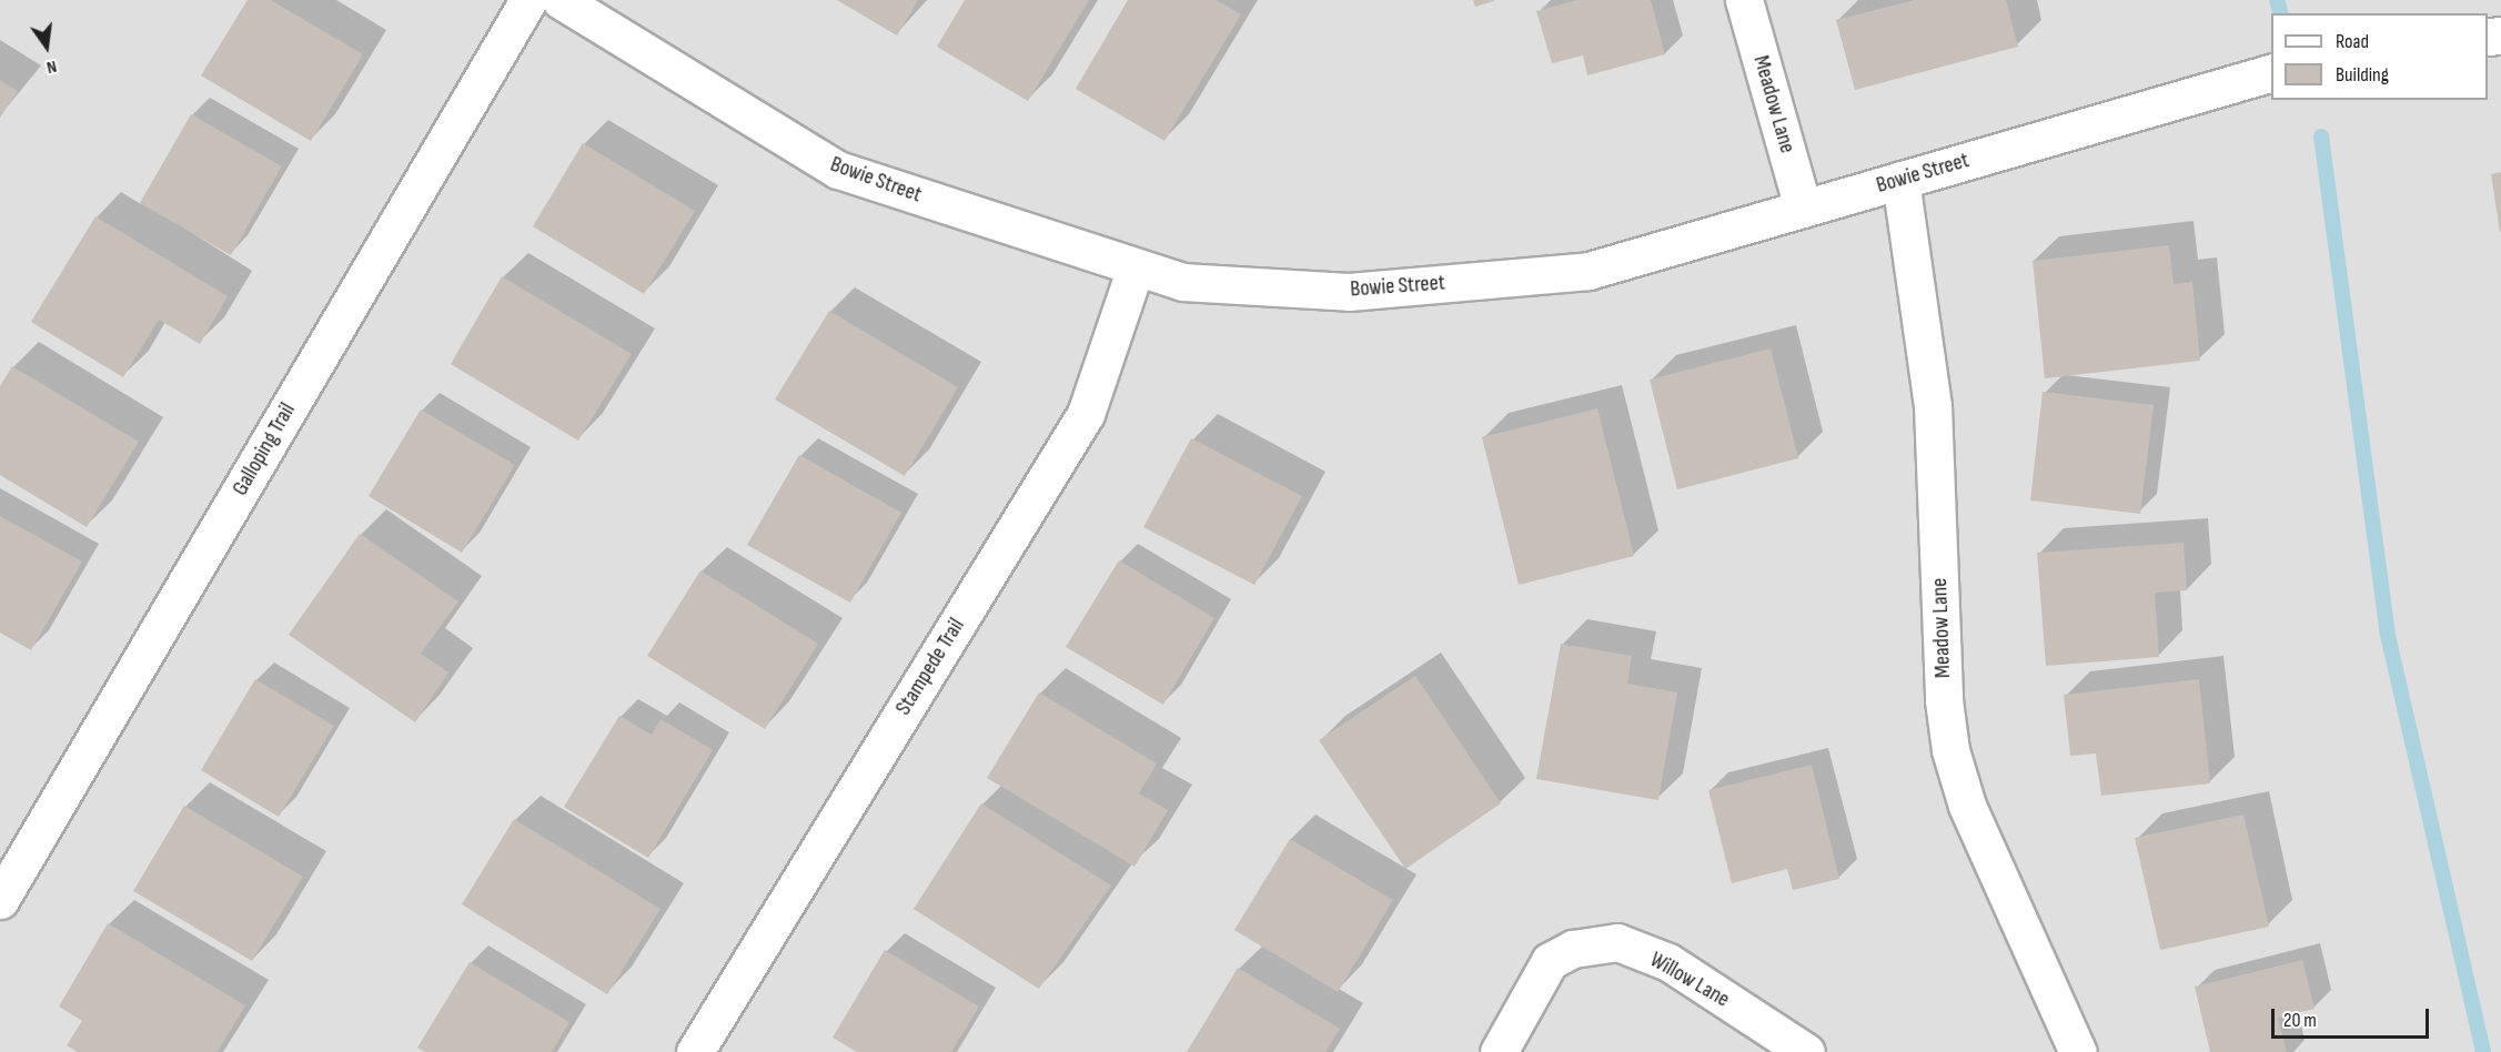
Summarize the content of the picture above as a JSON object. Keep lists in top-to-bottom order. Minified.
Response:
{"streets":{"street":["Meadow Lane","Bowie Street","Galloping Trail","Stampede Trail","Willow Lane"]},"crossings":[["Meadow Lane","Bowie Street"],["Bowie Street","Stampede Trail"]],"legend":["Road","Building"],"scale_bar":"20 m","north":"bottom"}
